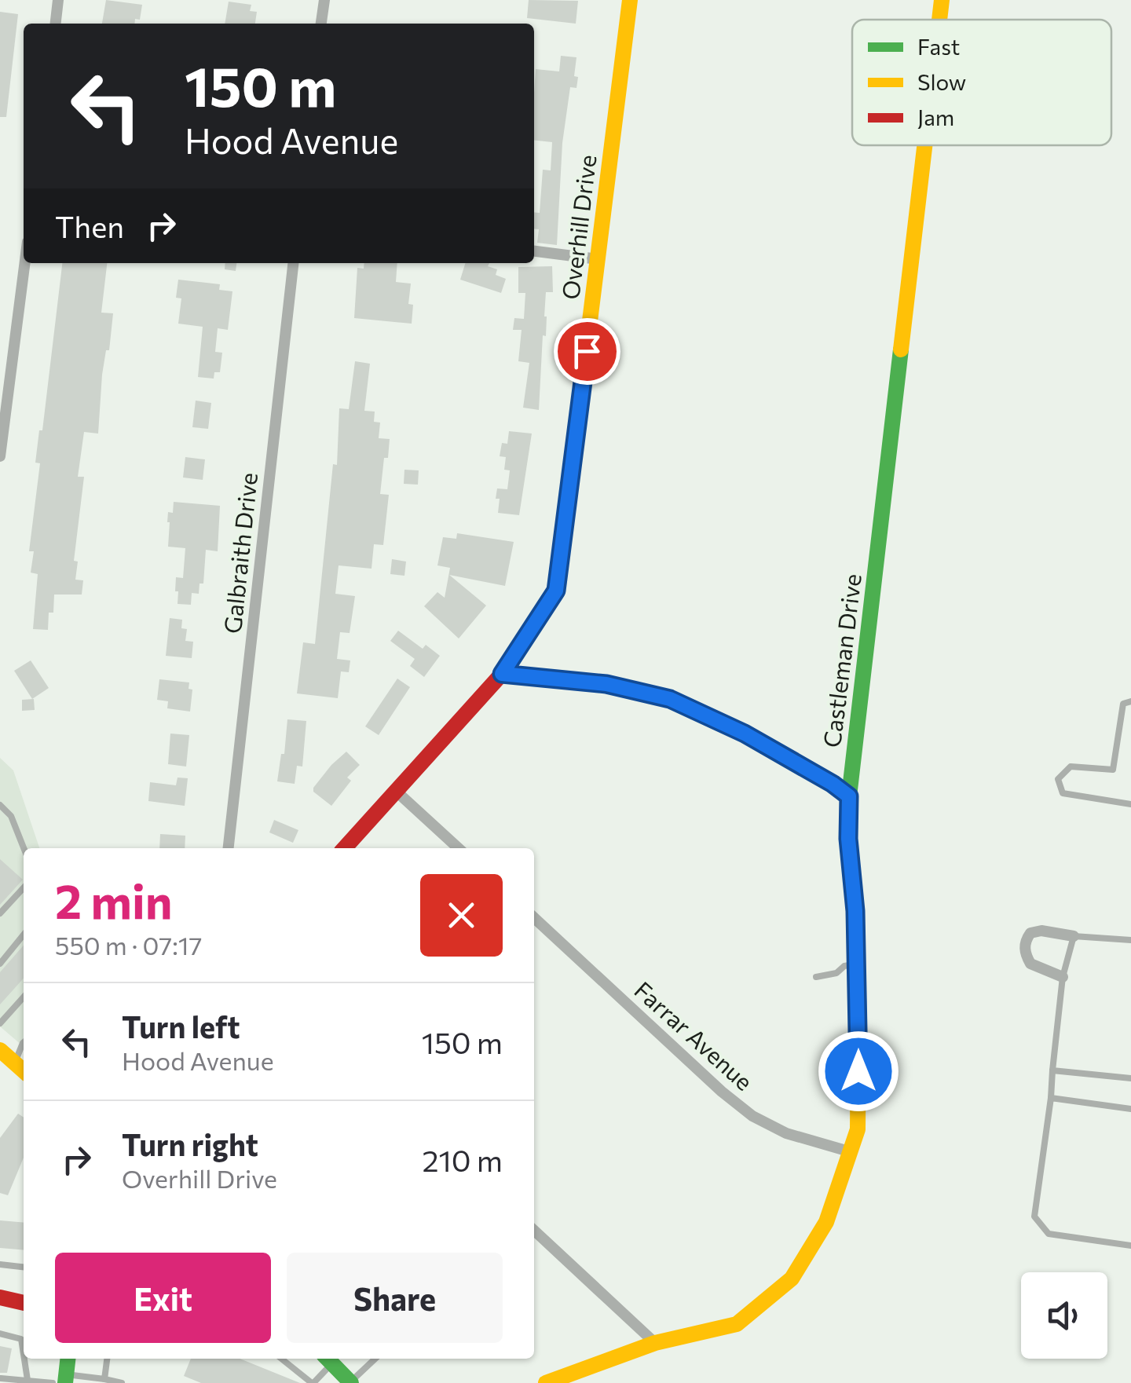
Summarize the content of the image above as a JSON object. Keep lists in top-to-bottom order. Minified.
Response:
{"streets":{"street":["Overhill Drive","Galbraith Drive","Castleman Drive","Farrar Avenue"]},"crossings":[["Castleman Drive","Farrar Avenue"]],"legend":["Fast","Slow","Jam"],"page":{"turn":["150 m","Hood Avenue"],"then":"Then","heading":["2 min","550 m · 07:17"],"list":[{"name":"Turn left","note":"Hood Avenue","value":"150 m"},{"name":"Turn right","note":"Overhill Drive","value":"210 m"}],"buttons":["Exit","Share"]}}
